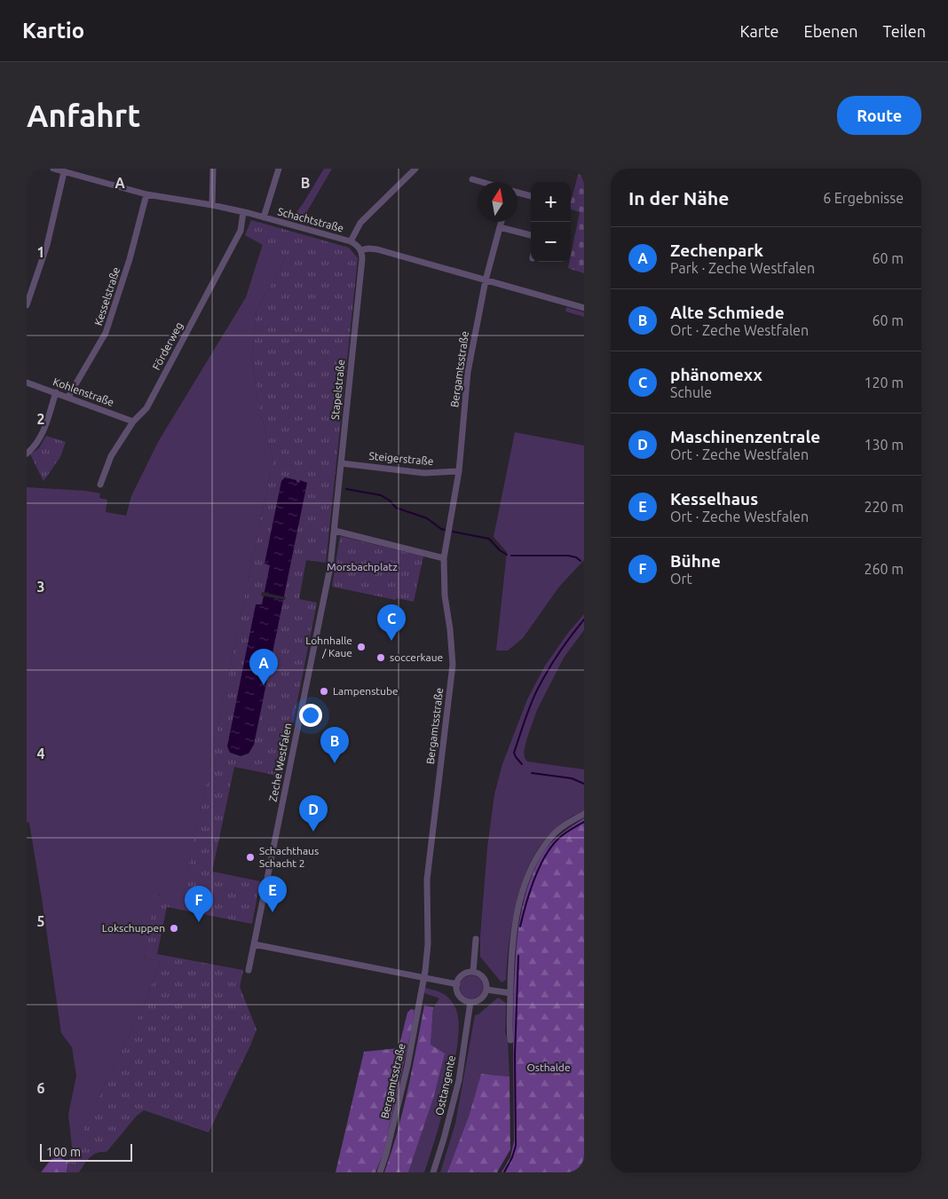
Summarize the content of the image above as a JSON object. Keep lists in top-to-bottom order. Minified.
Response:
{"streets":{"street":["Schachtstraße","Kesselstraße","Förderweg","Bergamtsstraße","Stapelstraße","Kohlenstraße","Steigerstraße","Zeche Westfalen","Osttangente"]},"crossings":[["Schachtstraße","Kesselstraße"],["Schachtstraße","Förderweg"],["Schachtstraße","Stapelstraße"],["Kesselstraße","Kohlenstraße"],["Förderweg","Kohlenstraße"],["Bergamtsstraße","Steigerstraße"],["Stapelstraße","Steigerstraße"],["Stapelstraße","Zeche Westfalen"]],"parks":["Morsbachplatz","Osthalde"],"places":["Lohnhalle / Kaue","soccerkaue","Lampenstube","Schachthaus Schacht 2","Lokschuppen"],"scale_bar":"100 m","north":"top","page":{"header":"Kartio","nav":["Karte","Ebenen","Teilen"],"buttons":"Route","title":"Anfahrt","heading":["In der Nähe","6 Ergebnisse"],"map_buttons":["+","−"],"list":[{"mark":"A","name":"Zechenpark","note":"Park · Zeche Westfalen","value":"60 m"},{"mark":"B","name":"Alte Schmiede","note":"Ort · Zeche Westfalen","value":"60 m"},{"mark":"C","name":"phänomexx","note":"Schule","value":"120 m"},{"mark":"D","name":"Maschinenzentrale","note":"Ort · Zeche Westfalen","value":"130 m"},{"mark":"E","name":"Kesselhaus","note":"Ort · Zeche Westfalen","value":"220 m"},{"mark":"F","name":"Bühne","note":"Ort","value":"260 m"}],"pins":["C","A","B","D","E","F"],"scale":"100 m"},"grid":{"columns":["A","B"],"rows":["1","2","3","4","5","6"]}}
